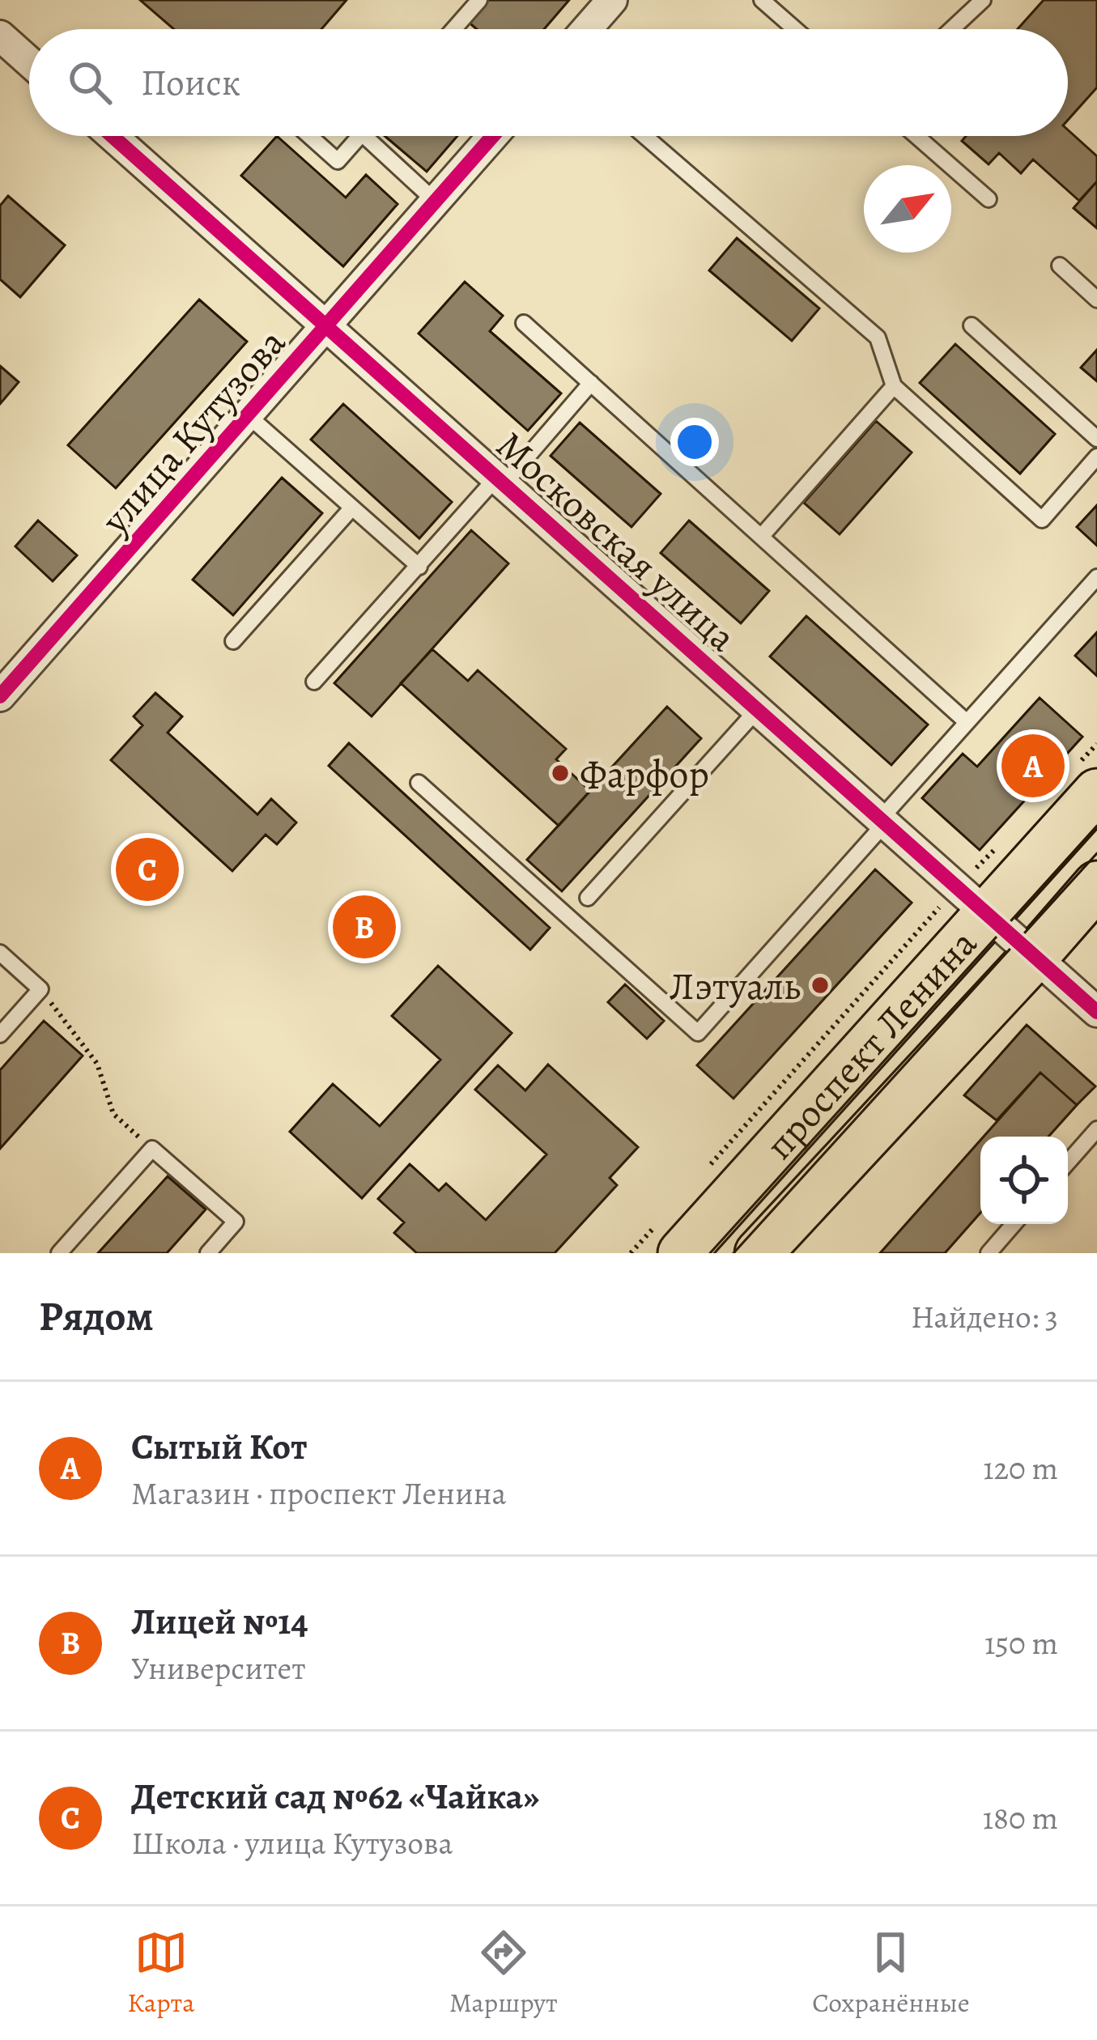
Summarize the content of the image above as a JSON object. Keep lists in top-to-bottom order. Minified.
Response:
{"streets":{"main road":["проспект Ленина"],"street":["улица Кутузова","Московская улица"]},"crossings":[["улица Кутузова","Московская улица"],["Московская улица","проспект Ленина"]],"places":["Фарфор","Лэтуаль"],"north":"top right","page":{"search":"Поиск","pins":["A","C","B"],"heading":["Рядом","Найдено: 3"],"list":[{"mark":"A","name":"Сытый Кот","note":"Магазин · проспект Ленина","value":"120 m"},{"mark":"B","name":"Лицей №14","note":"Университет","value":"150 m"},{"mark":"C","name":"Детский сад №62 «Чайка»","note":"Школа · улица Кутузова","value":"180 m"}],"nav":["Карта","Маршрут","Сохранённые"]}}
